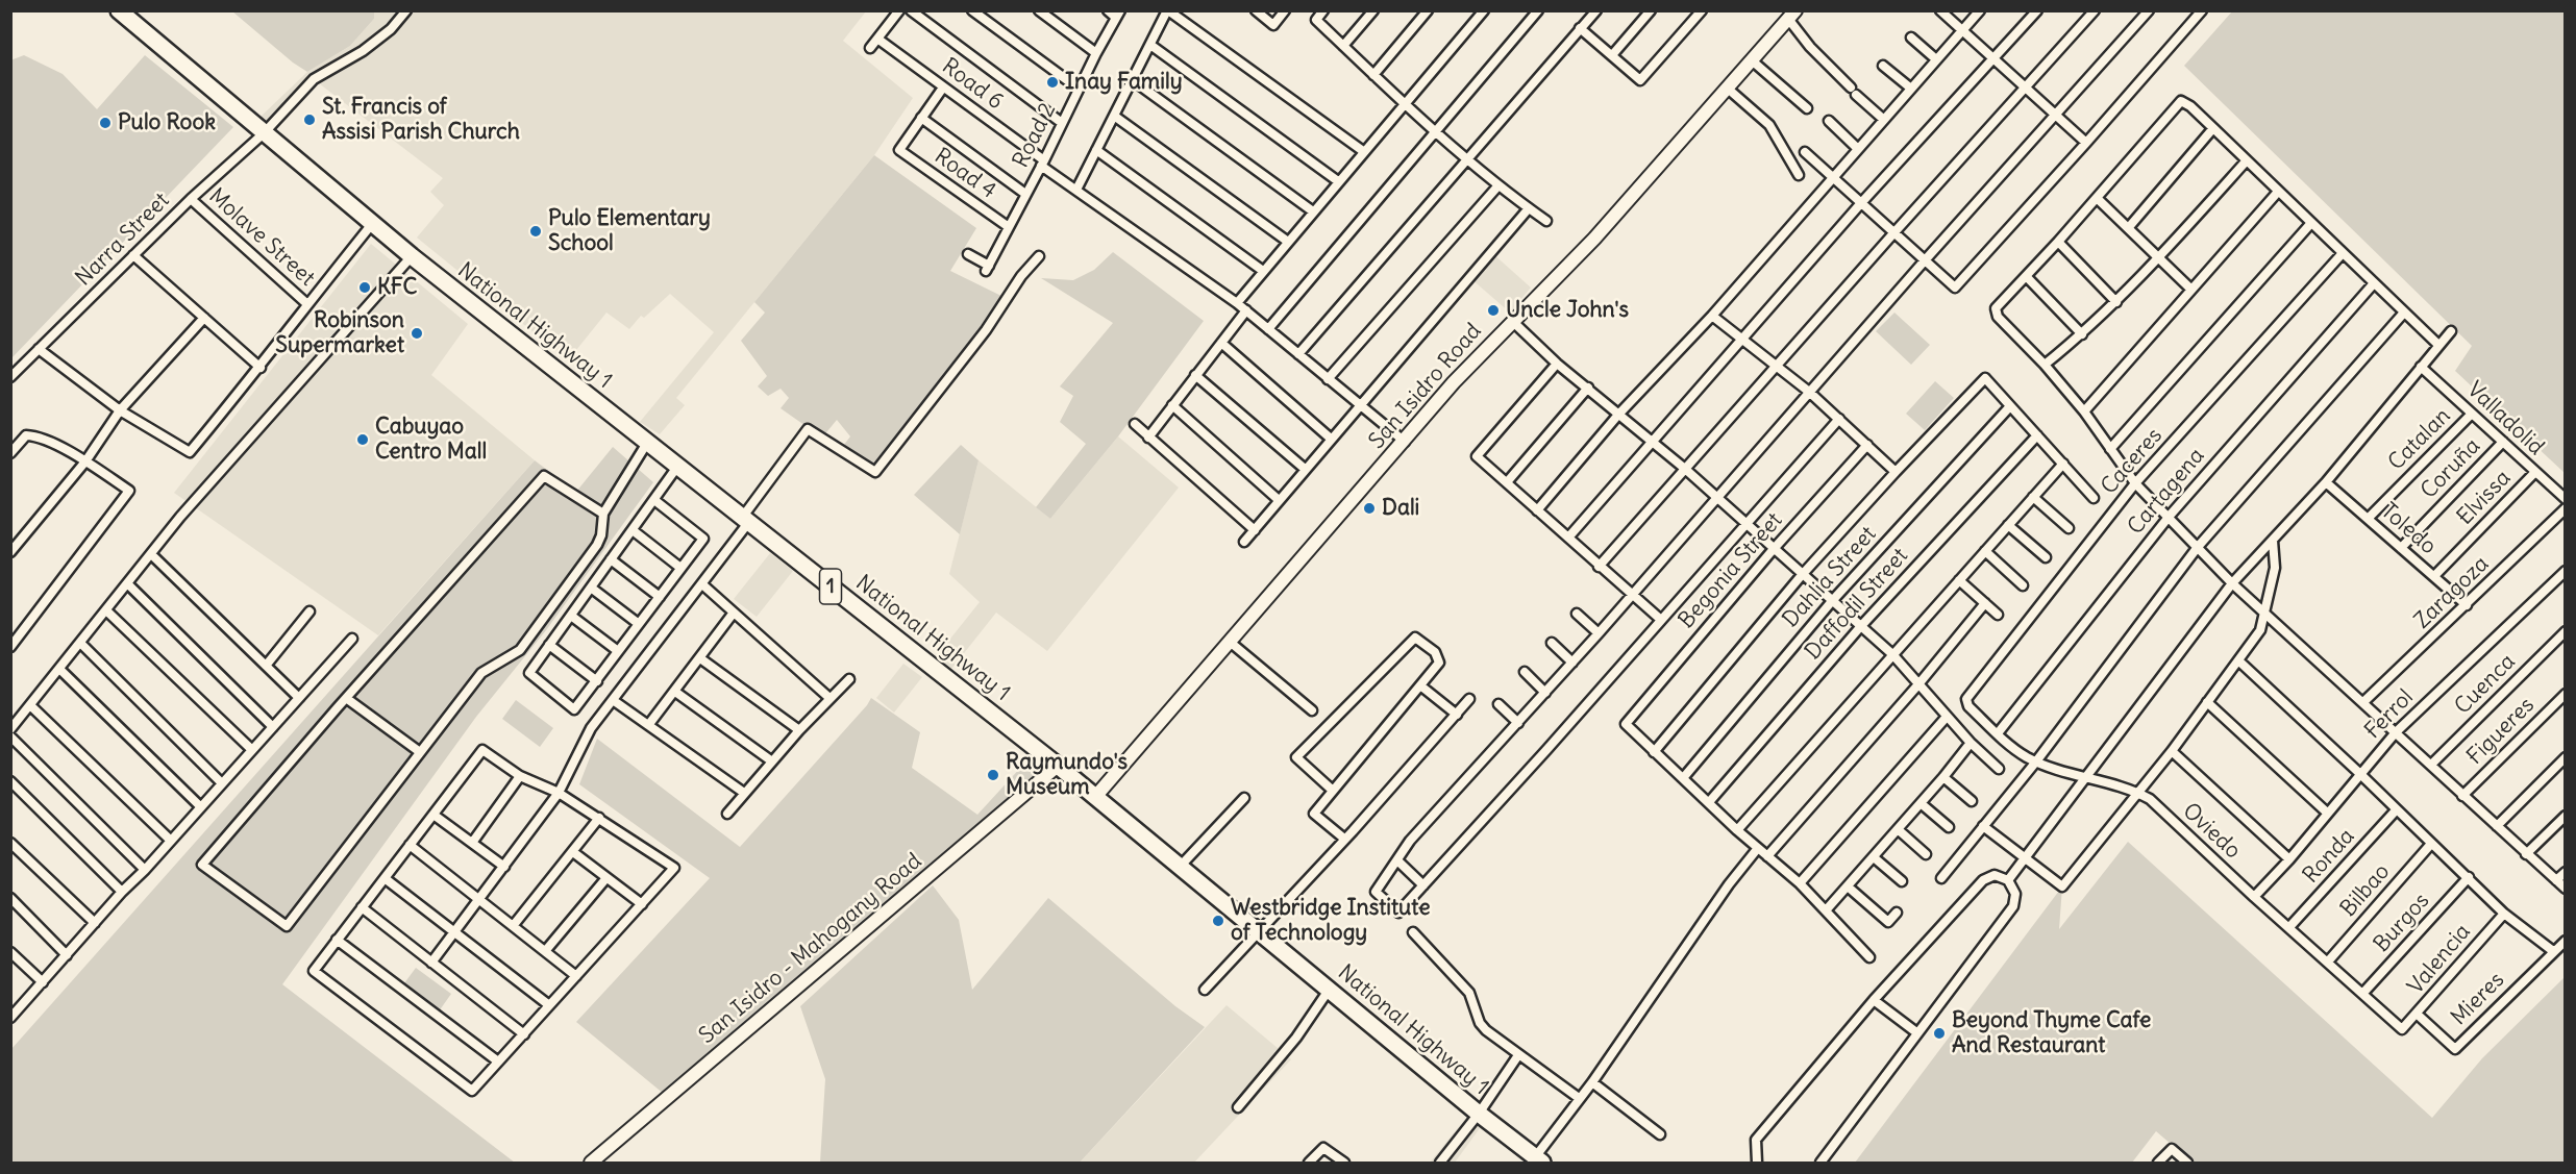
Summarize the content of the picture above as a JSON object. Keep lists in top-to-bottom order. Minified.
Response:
{"streets":{"highway":["National Highway 1","1"],"street":["Road 6","Road 2","Road 4","Molave Street","Narra Street","San Isidro Road","Valladolid","Catalan","Caceres","Coruña","Cartagena","Elvissa","Toledo","Begonia Street","Dahlia Street","Zaragoza","Daffodil Street","Cuenca","Ferrol","Figueres","Oviedo","Ronda","Bilbao","Burgos","San Isidro - Mahogany Road","Valencia","Mieres"]},"crossings":[["Road 6","Road 2"],["Road 6","San Isidro Road"],["Road 2","Road 4"],["Molave Street","Narra Street"],["Narra Street","National Highway 1"],["National Highway 1","San Isidro Road"],["National Highway 1","San Isidro - Mahogany Road"],["Valladolid","Catalan"],["Valladolid","Coruña"],["Valladolid","Elvissa"],["Catalan","Toledo"],["Caceres","Oviedo"],["Coruña","Toledo"],["Cartagena","Oviedo"],["Elvissa","Toledo"],["Toledo","Zaragoza"],["Ferrol","Oviedo"],["Oviedo","Ronda"],["Oviedo","Bilbao"],["Oviedo","Burgos"],["Oviedo","Valencia"],["Valencia","Mieres"]],"places":["Inay Family","St. Francis of Assisi Parish Church","Pulo Rook","Pulo Elementary School","KFC","Uncle John's","Robinson Supermarket","Cabuyao Centro Mall","Dali","Raymundo's Museum","Westbridge Institute of Technology","Beyond Thyme Cafe And Restaurant"]}
